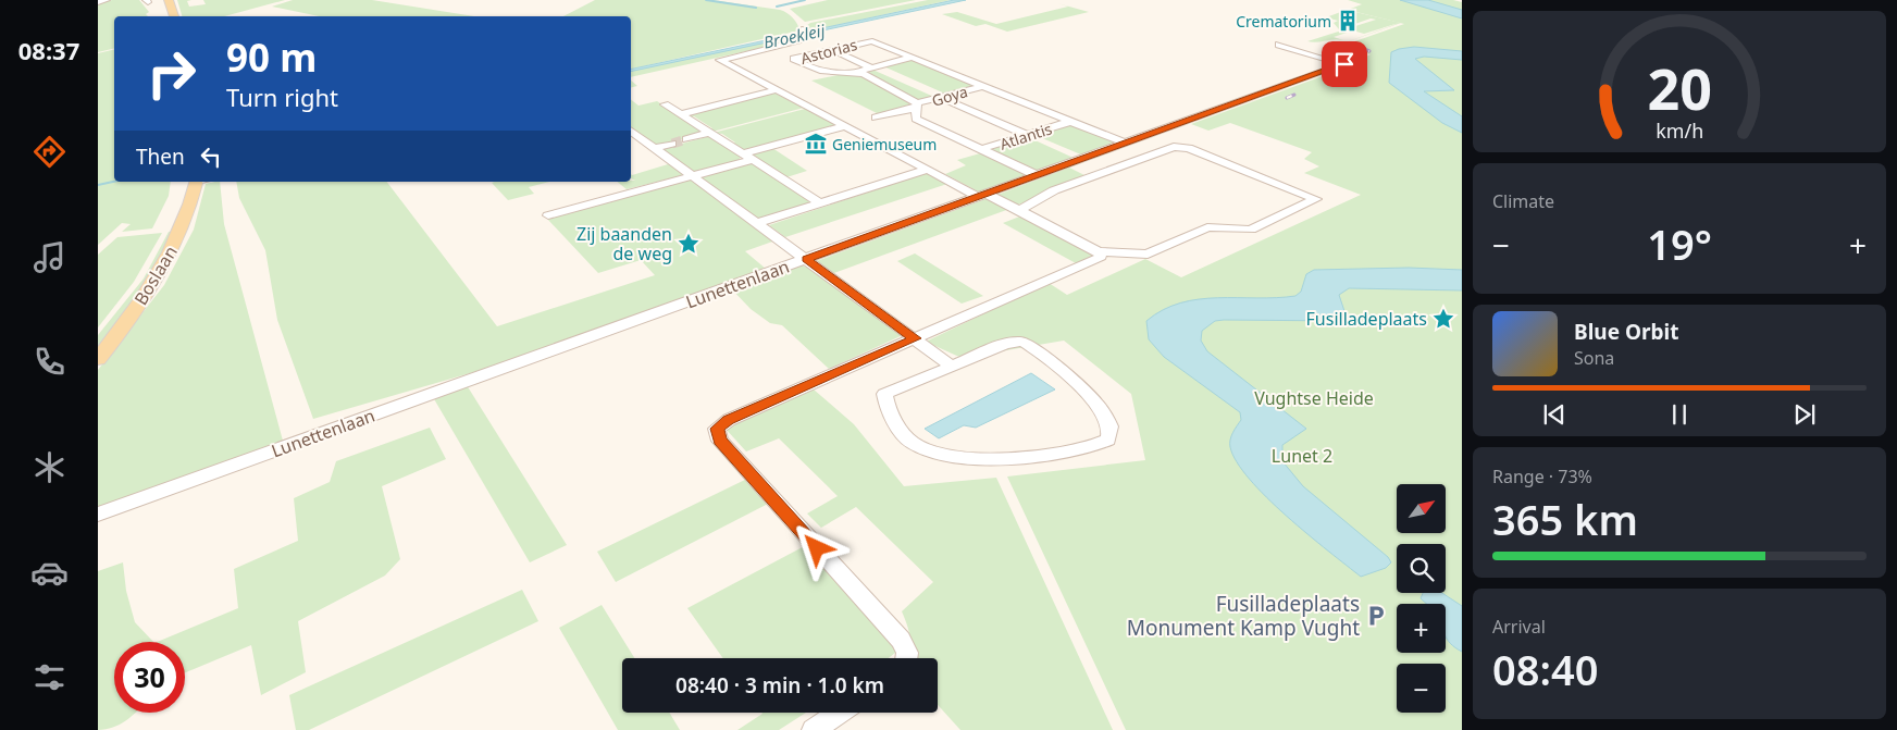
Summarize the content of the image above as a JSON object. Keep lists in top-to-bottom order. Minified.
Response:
{"streets":{"main road":["Boslaan"],"street":["Astorias","Goya","Atlantis","Lunettenlaan"]},"crossings":[["Astorias","Goya"],["Astorias","Atlantis"],["Astorias","Lunettenlaan"]],"water":["Broekleij"],"parks":["Vughtse Heide","Lunet 2"],"places":{"building":["Crematorium"],"museum":["Geniemuseum"],"place":["Zij baanden de weg","Fusilladeplaats"],"parking":["Fusilladeplaats Monument Kamp Vught"]},"north":"top right","page":{"tabs":"08:37","turn":["90 m","Turn right"],"then":"Then","tile":["Climate",["Range · 73%","365 km"],["Arrival","08:40"]],"heat":["−","19°","+"],"song":["Blue Orbit","Sona"],"map_buttons":["+","−"],"limit":"30","trip":"08:40 · 3 min · 1.0 km","gauge":["20","km/h"]}}
